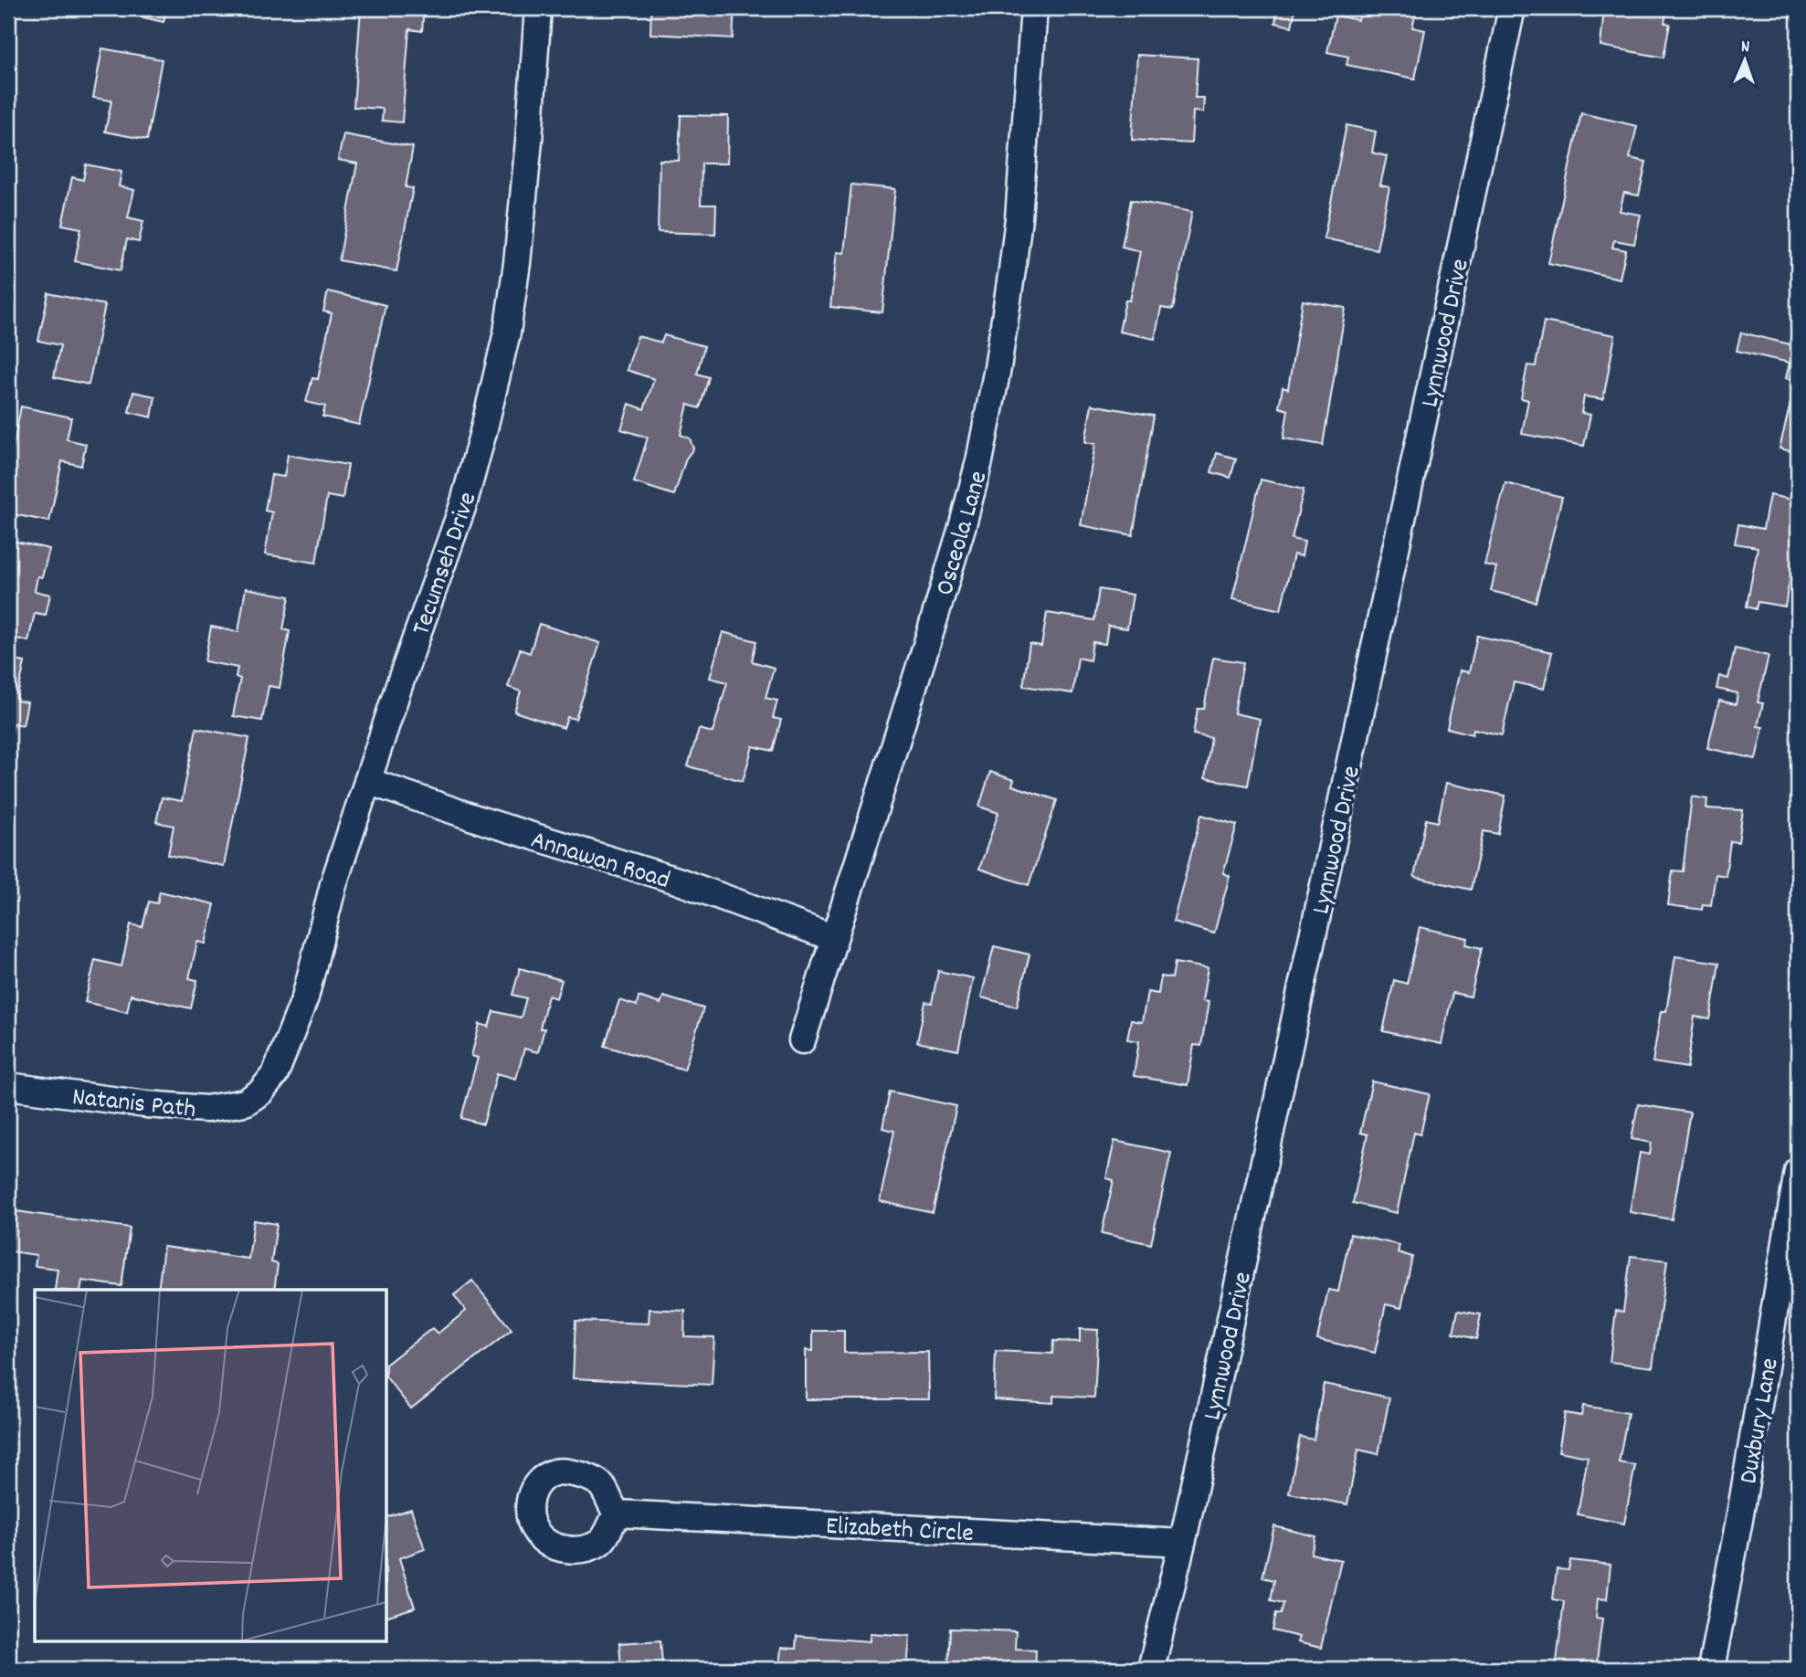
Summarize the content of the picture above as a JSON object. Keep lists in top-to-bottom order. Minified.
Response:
{"streets":{"street":["Lynnwood Drive","Osceola Lane","Tecumseh Drive","Annawan Road","Natanis Path","Duxbury Lane","Elizabeth Circle"]},"crossings":[["Lynnwood Drive","Elizabeth Circle"],["Osceola Lane","Annawan Road"],["Tecumseh Drive","Annawan Road"],["Tecumseh Drive","Natanis Path"]],"north":"top"}
